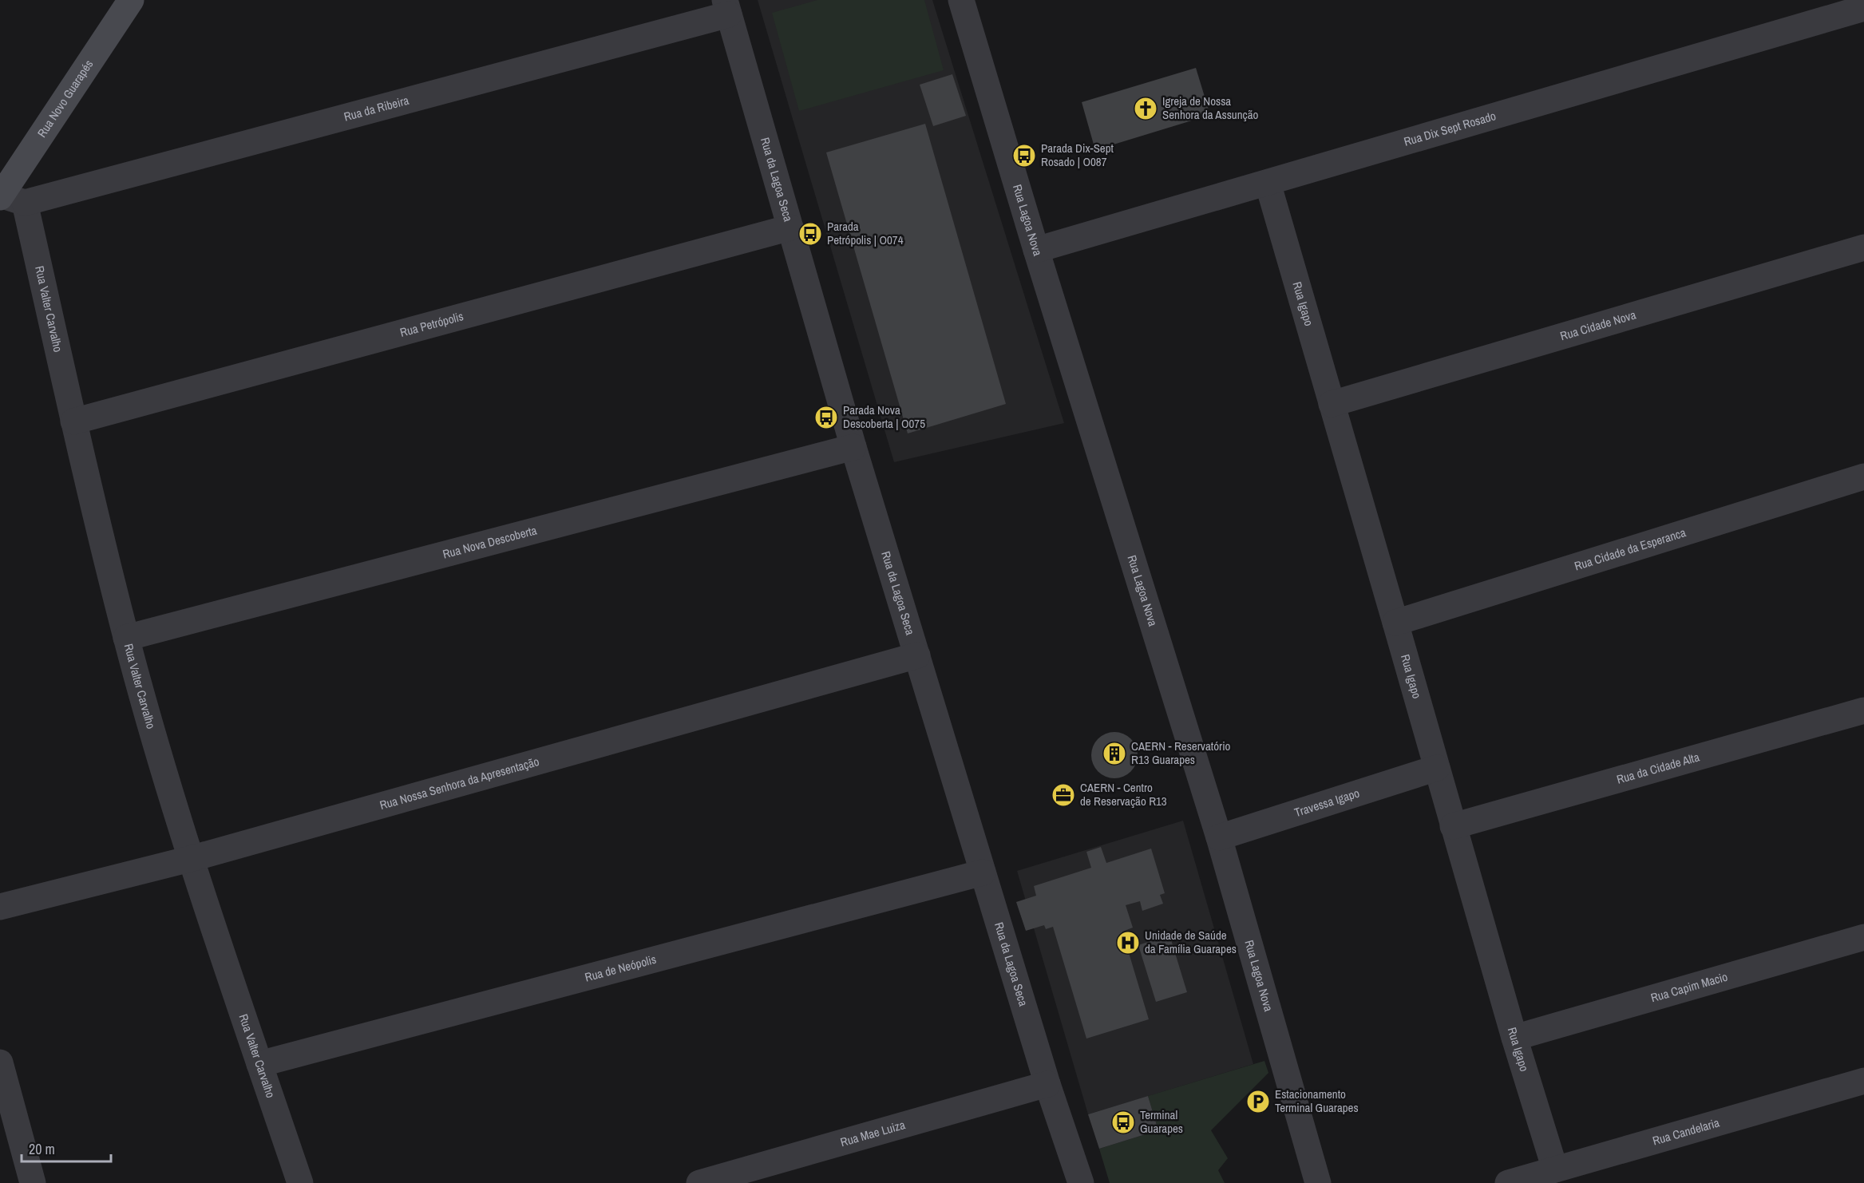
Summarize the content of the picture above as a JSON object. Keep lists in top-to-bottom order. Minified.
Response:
{"streets":{"main road":["Rua Novo Guarapés"],"street":["Rua da Ribeira","Rua Dix Sept Rosado","Rua da Lagoa Seca","Rua Lagoa Nova","Rua Igapo","Rua Valter Carvalho","Rua Petrópolis","Rua Cidade Nova","Rua Nova Descoberta","Rua Cidade da Esperanca","Rua da Cidade Alta","Rua Nossa Senhora da Apresentação","Travessa Igapo","Rua de Neópolis","Rua Capim Macio","Rua Candelaria","Rua Mae Luiza"]},"crossings":[["Rua Novo Guarapés","Rua da Ribeira"],["Rua Novo Guarapés","Rua Valter Carvalho"],["Rua da Ribeira","Rua da Lagoa Seca"],["Rua da Ribeira","Rua Valter Carvalho"],["Rua Dix Sept Rosado","Rua Lagoa Nova"],["Rua Dix Sept Rosado","Rua Igapo"],["Rua da Lagoa Seca","Rua Petrópolis"],["Rua da Lagoa Seca","Rua Nova Descoberta"],["Rua da Lagoa Seca","Rua Nossa Senhora da Apresentação"],["Rua da Lagoa Seca","Rua de Neópolis"],["Rua da Lagoa Seca","Rua Mae Luiza"],["Rua Lagoa Nova","Travessa Igapo"],["Rua Igapo","Rua Cidade Nova"],["Rua Igapo","Rua Cidade da Esperanca"],["Rua Igapo","Rua da Cidade Alta"],["Rua Igapo","Travessa Igapo"],["Rua Igapo","Rua Capim Macio"],["Rua Igapo","Rua Candelaria"],["Rua Valter Carvalho","Rua Petrópolis"],["Rua Valter Carvalho","Rua Nova Descoberta"],["Rua Valter Carvalho","Rua Nossa Senhora da Apresentação"],["Rua Valter Carvalho","Rua de Neópolis"]],"places":{"church":["Igreja de Nossa Senhora da Assunção"],"bus stop":["Parada Dix-Sept Rosado | O087","Parada Petrópolis | O074","Parada Nova Descoberta | O075","Terminal Guarapes"],"building":["CAERN - Reservatório R13 Guarapes"],"office":["CAERN - Centro de Reservação R13"],"hospital":["Unidade de Saúde da Família Guarapes"],"parking":["Estacionamento Terminal Guarapes"]},"scale_bar":"20 m"}
